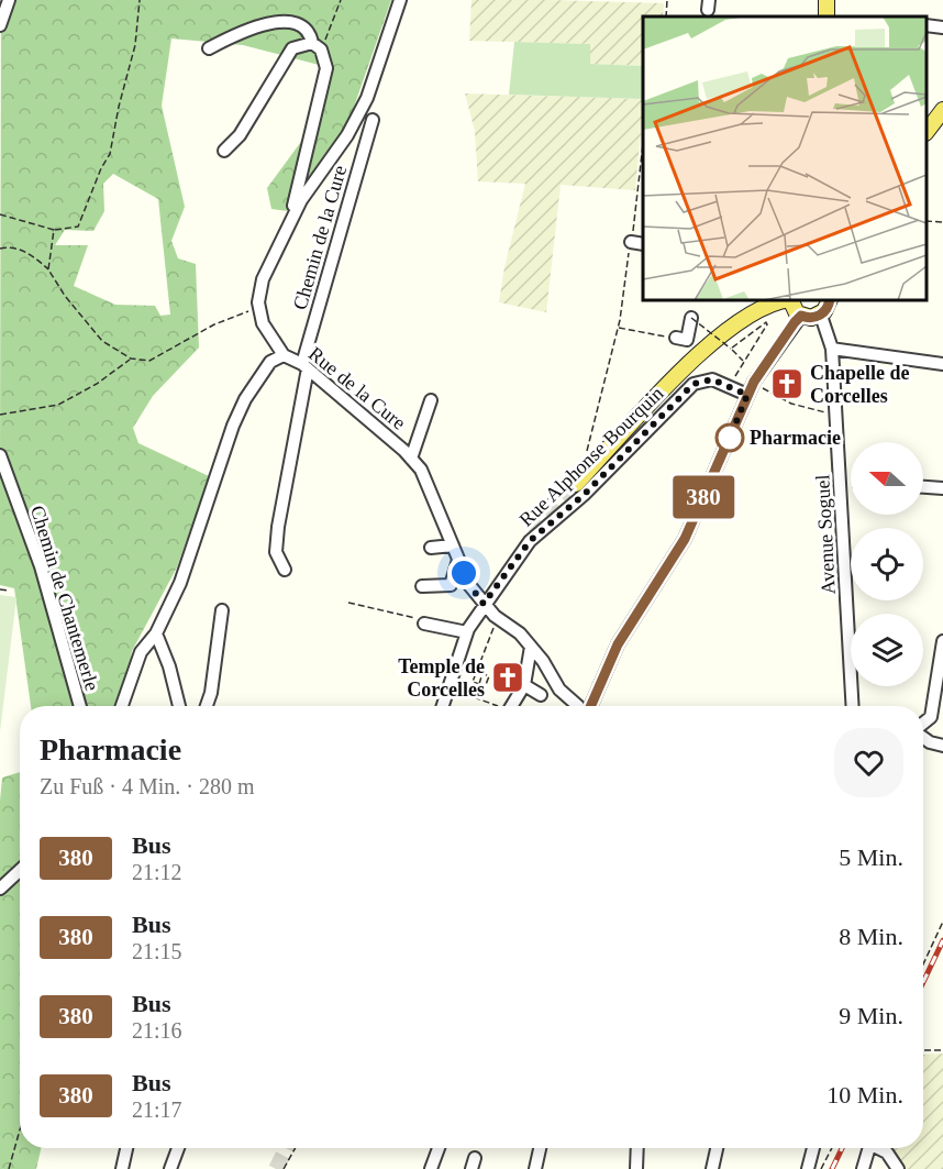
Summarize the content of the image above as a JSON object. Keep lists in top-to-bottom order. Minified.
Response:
{"streets":{"street":["Chemin de la Cure","Rue de la Cure","Rue Alphonse Bourquin","Avenue Soguel","Chemin de Chantemerle"]},"crossings":[["Chemin de la Cure","Rue de la Cure"],["Rue de la Cure","Rue Alphonse Bourquin"]],"places":{"church":["Chapelle de Corcelles","Temple de Corcelles"],"other":["Pharmacie"]},"lines":["bus line 380"],"north":"left","page":{"on_map":"380","heading":["Pharmacie","Zu Fuß · 4 Min. · 280 m"],"list":[{"mark":"380","name":"Bus","note":"21:12","value":"5 Min."},{"mark":"380","name":"Bus","note":"21:15","value":"8 Min."},{"mark":"380","name":"Bus","note":"21:16","value":"9 Min."},{"mark":"380","name":"Bus","note":"21:17","value":"10 Min."}]}}
